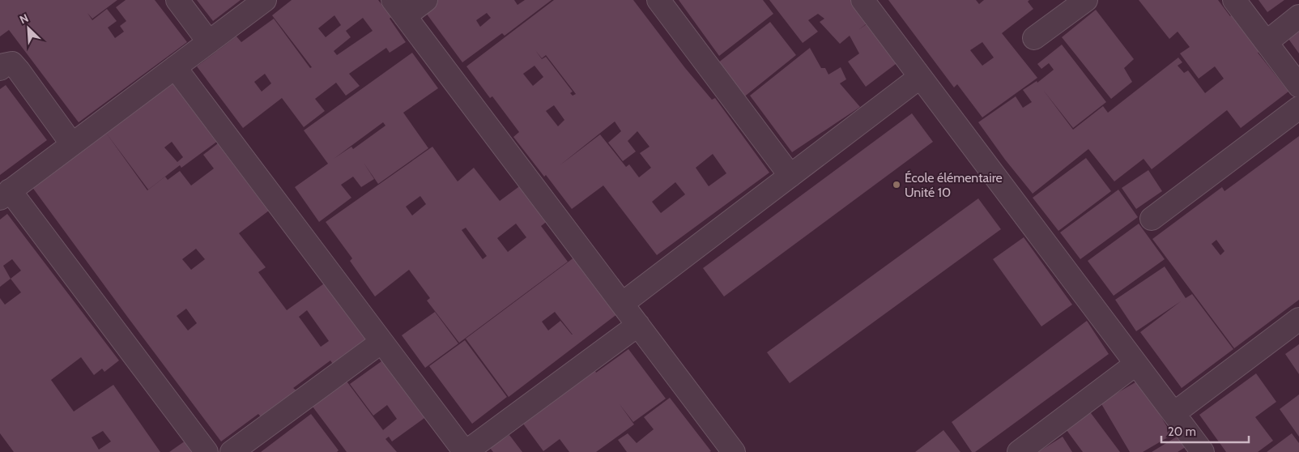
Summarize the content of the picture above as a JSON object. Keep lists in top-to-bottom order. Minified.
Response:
{"places":["École élémentaire Unité 10"],"scale_bar":"20 m","north":"top left"}
